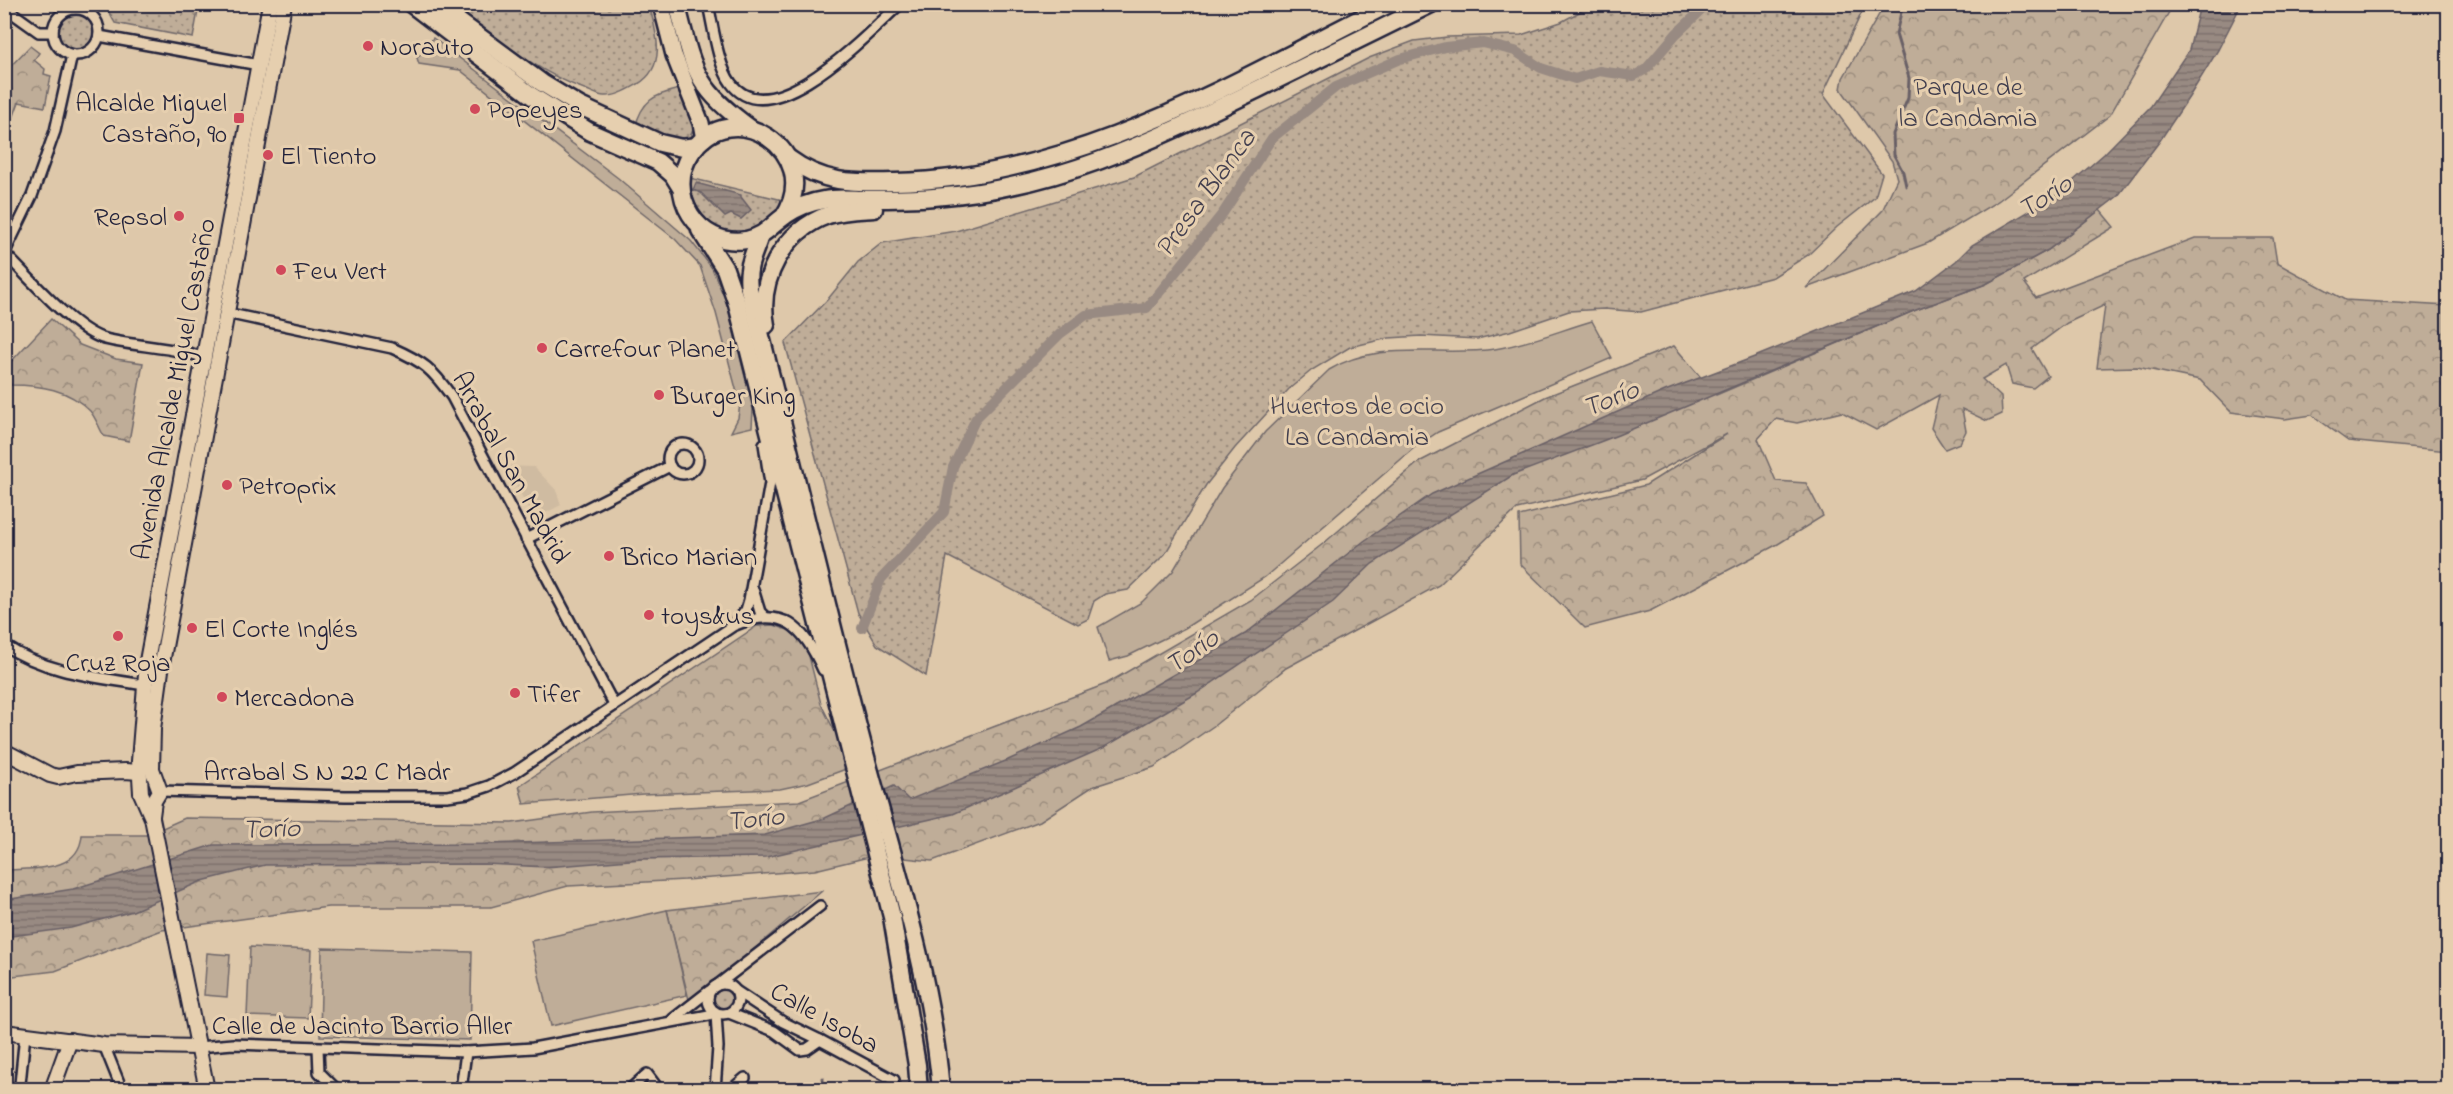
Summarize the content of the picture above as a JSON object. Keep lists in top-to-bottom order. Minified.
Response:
{"streets":{"main road":["Avenida Alcalde Miguel Castaño"],"street":["Arrabal San Madrid","Arrabal S N 22 C Madr","Calle Isoba","Calle de Jacinto Barrio Aller"]},"crossings":[["Avenida Alcalde Miguel Castaño","Arrabal San Madrid"],["Avenida Alcalde Miguel Castaño","Arrabal S N 22 C Madr"],["Avenida Alcalde Miguel Castaño","Calle de Jacinto Barrio Aller"],["Arrabal San Madrid","Arrabal S N 22 C Madr"],["Calle Isoba","Calle de Jacinto Barrio Aller"]],"water":["Presa Blanca","Torío"],"parks":["Parque de la Candamia","Huertos de ocio La Candamia"],"places":{"other":["Norauto","Popeyes","El Tiento","Repsol","Feu Vert","Carrefour Planet","Burger King","Petroprix","Brico Marian","toys&us","El Corte Inglés","Cruz Roja","Tifer","Mercadona"],"transit":["Alcalde Miguel Castaño, 90"]}}
